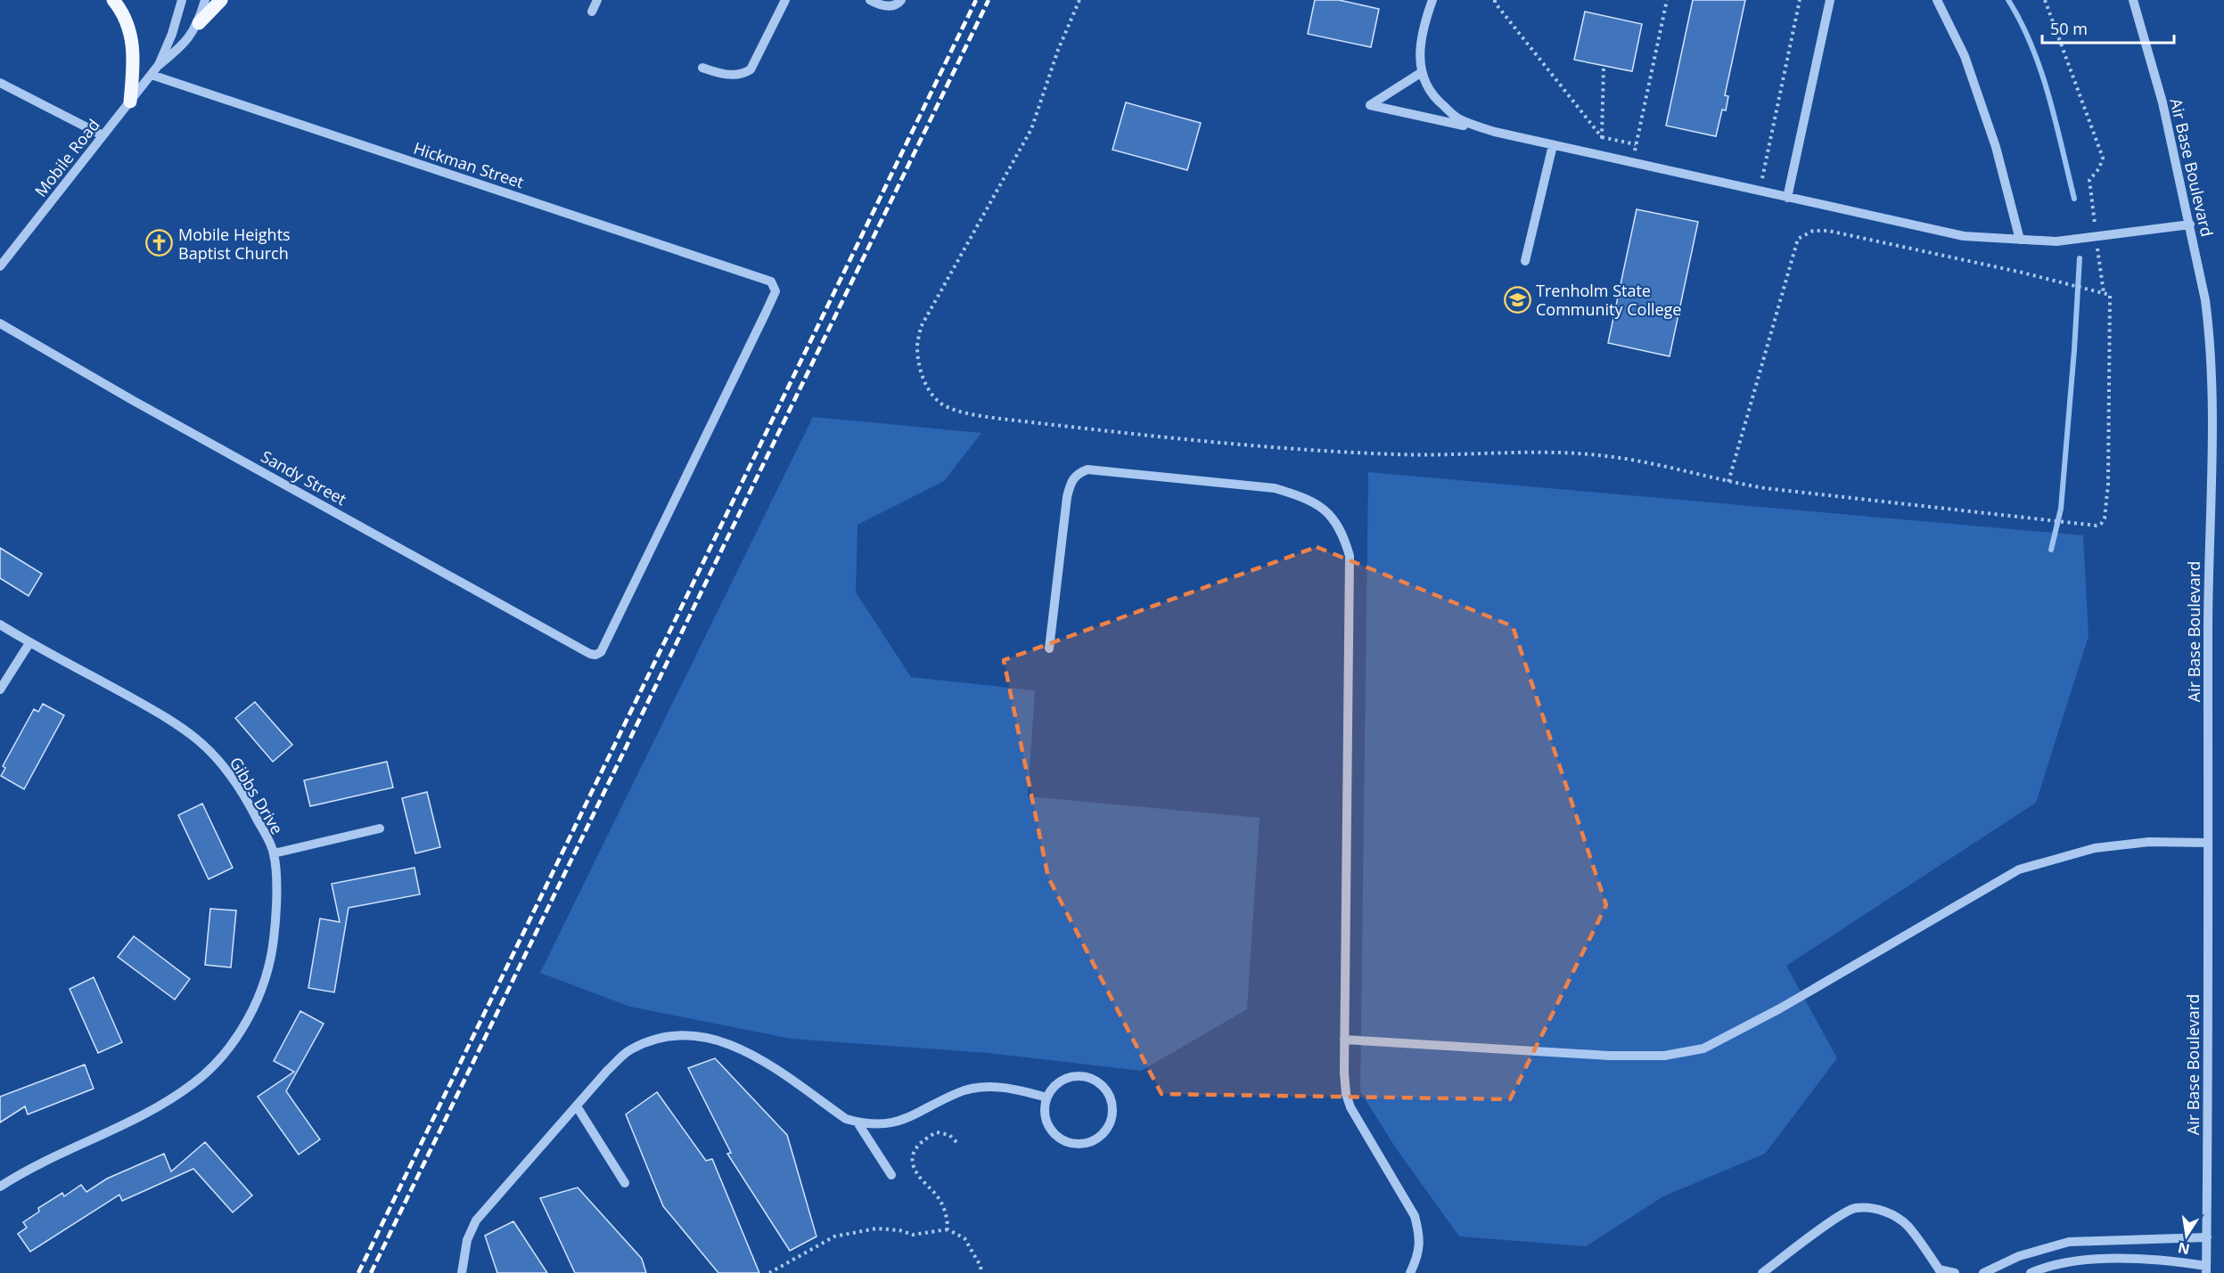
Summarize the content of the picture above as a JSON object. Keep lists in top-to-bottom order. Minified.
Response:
{"streets":{"street":["Mobile Road","Hickman Street","Air Base Boulevard","Sandy Street","Gibbs Drive"]},"crossings":[["Mobile Road","Hickman Street"],["Hickman Street","Sandy Street"]],"places":{"church":["Mobile Heights Baptist Church"],"school or university":["Trenholm State Community College"]},"scale_bar":"50 m","north":"bottom"}
